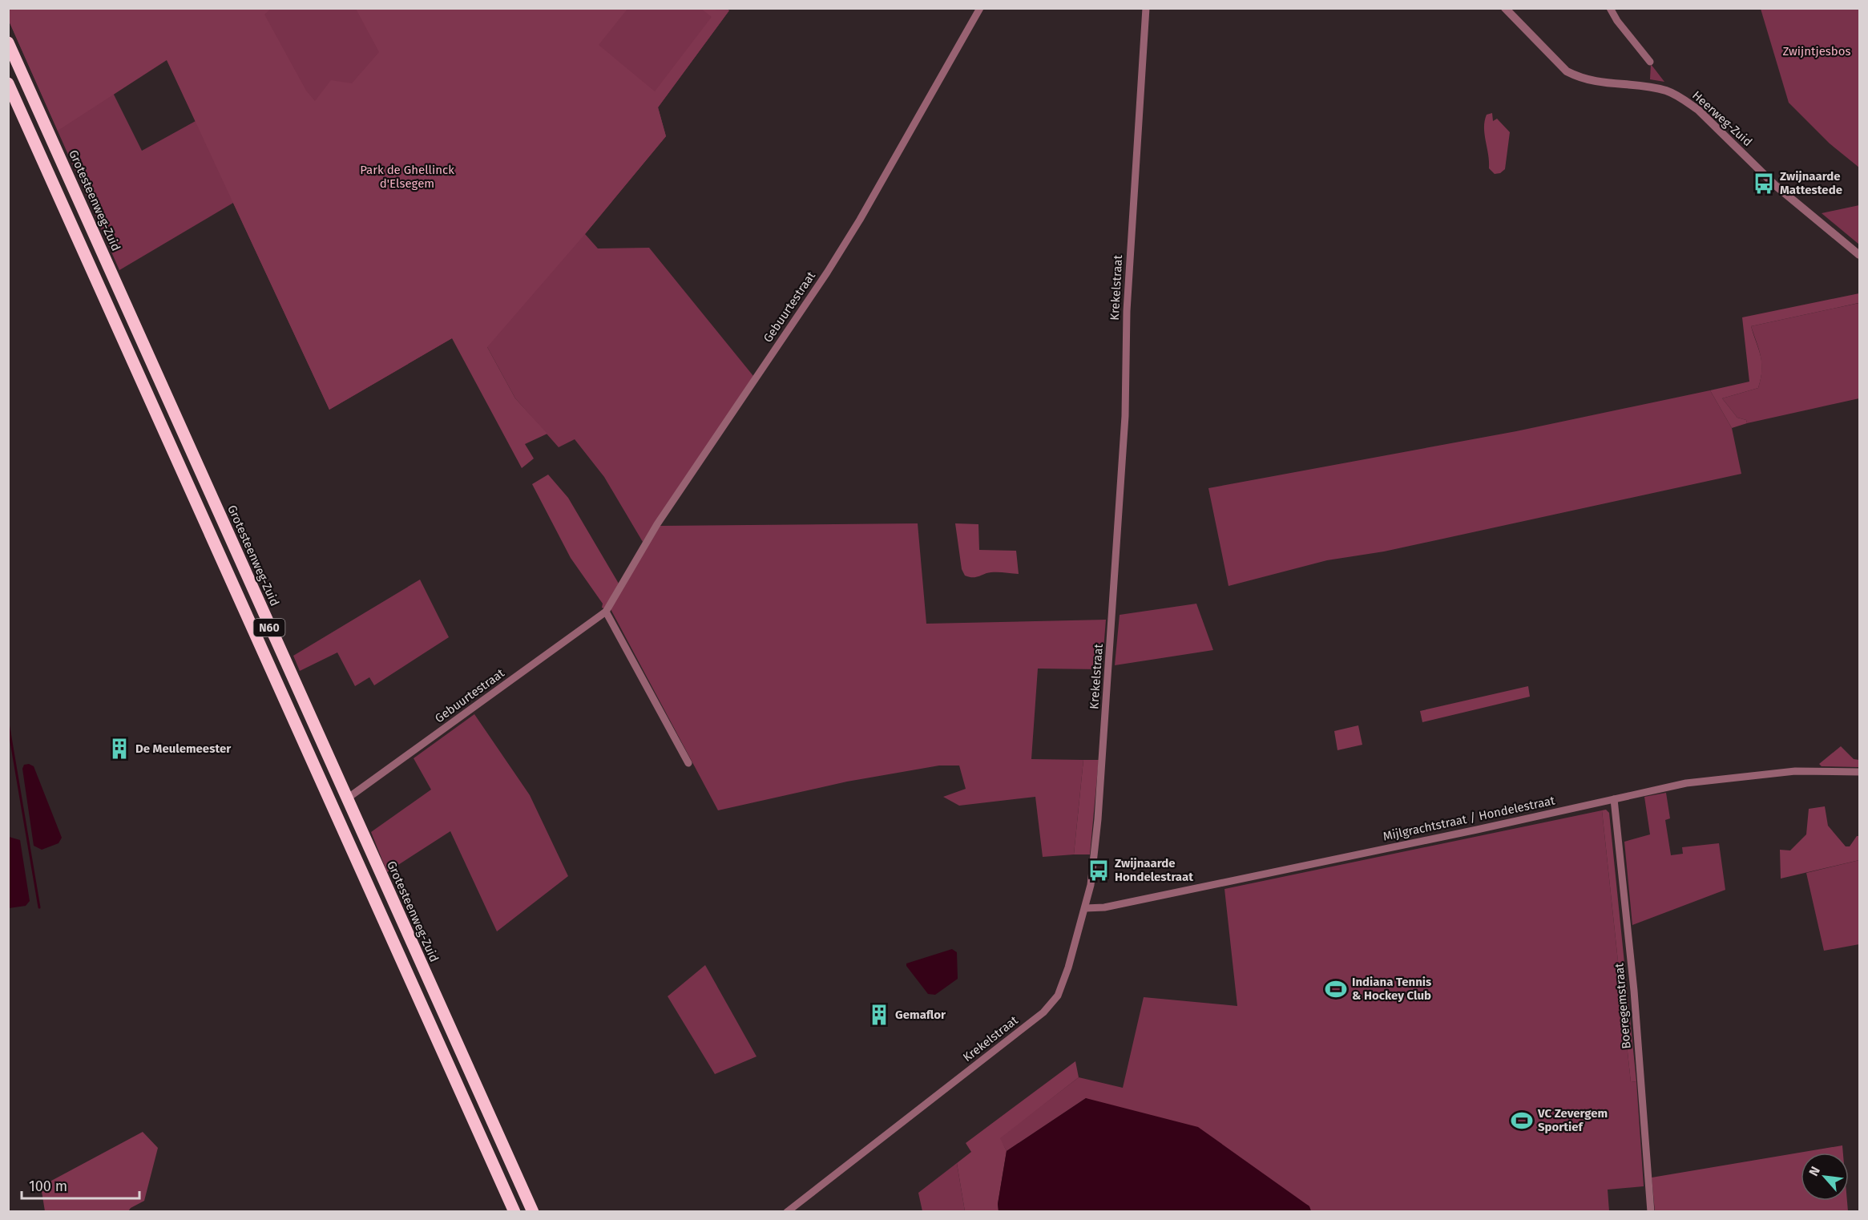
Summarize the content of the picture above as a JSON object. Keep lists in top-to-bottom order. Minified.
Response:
{"streets":{"highway":["Grotesteenweg-Zuid","N60"],"street":["Heerweg-Zuid","Krekelstraat","Gebuurtestraat","Mijlgrachtstraat / Hondelestraat","Boeregemstraat"]},"crossings":[["Grotesteenweg-Zuid","Gebuurtestraat"],["Krekelstraat","Mijlgrachtstraat / Hondelestraat"],["Mijlgrachtstraat / Hondelestraat","Boeregemstraat"]],"parks":["Zwijntjesbos","Park de Ghellinck d'Elsegem"],"places":{"bus stop":["Zwijnaarde Mattestede","Zwijnaarde Hondelestraat"],"building":["De Meulemeester","Gemaflor"],"sports":["Indiana Tennis & Hockey Club","VC Zevergem Sportief"]},"scale_bar":"100 m","north":"top left"}
